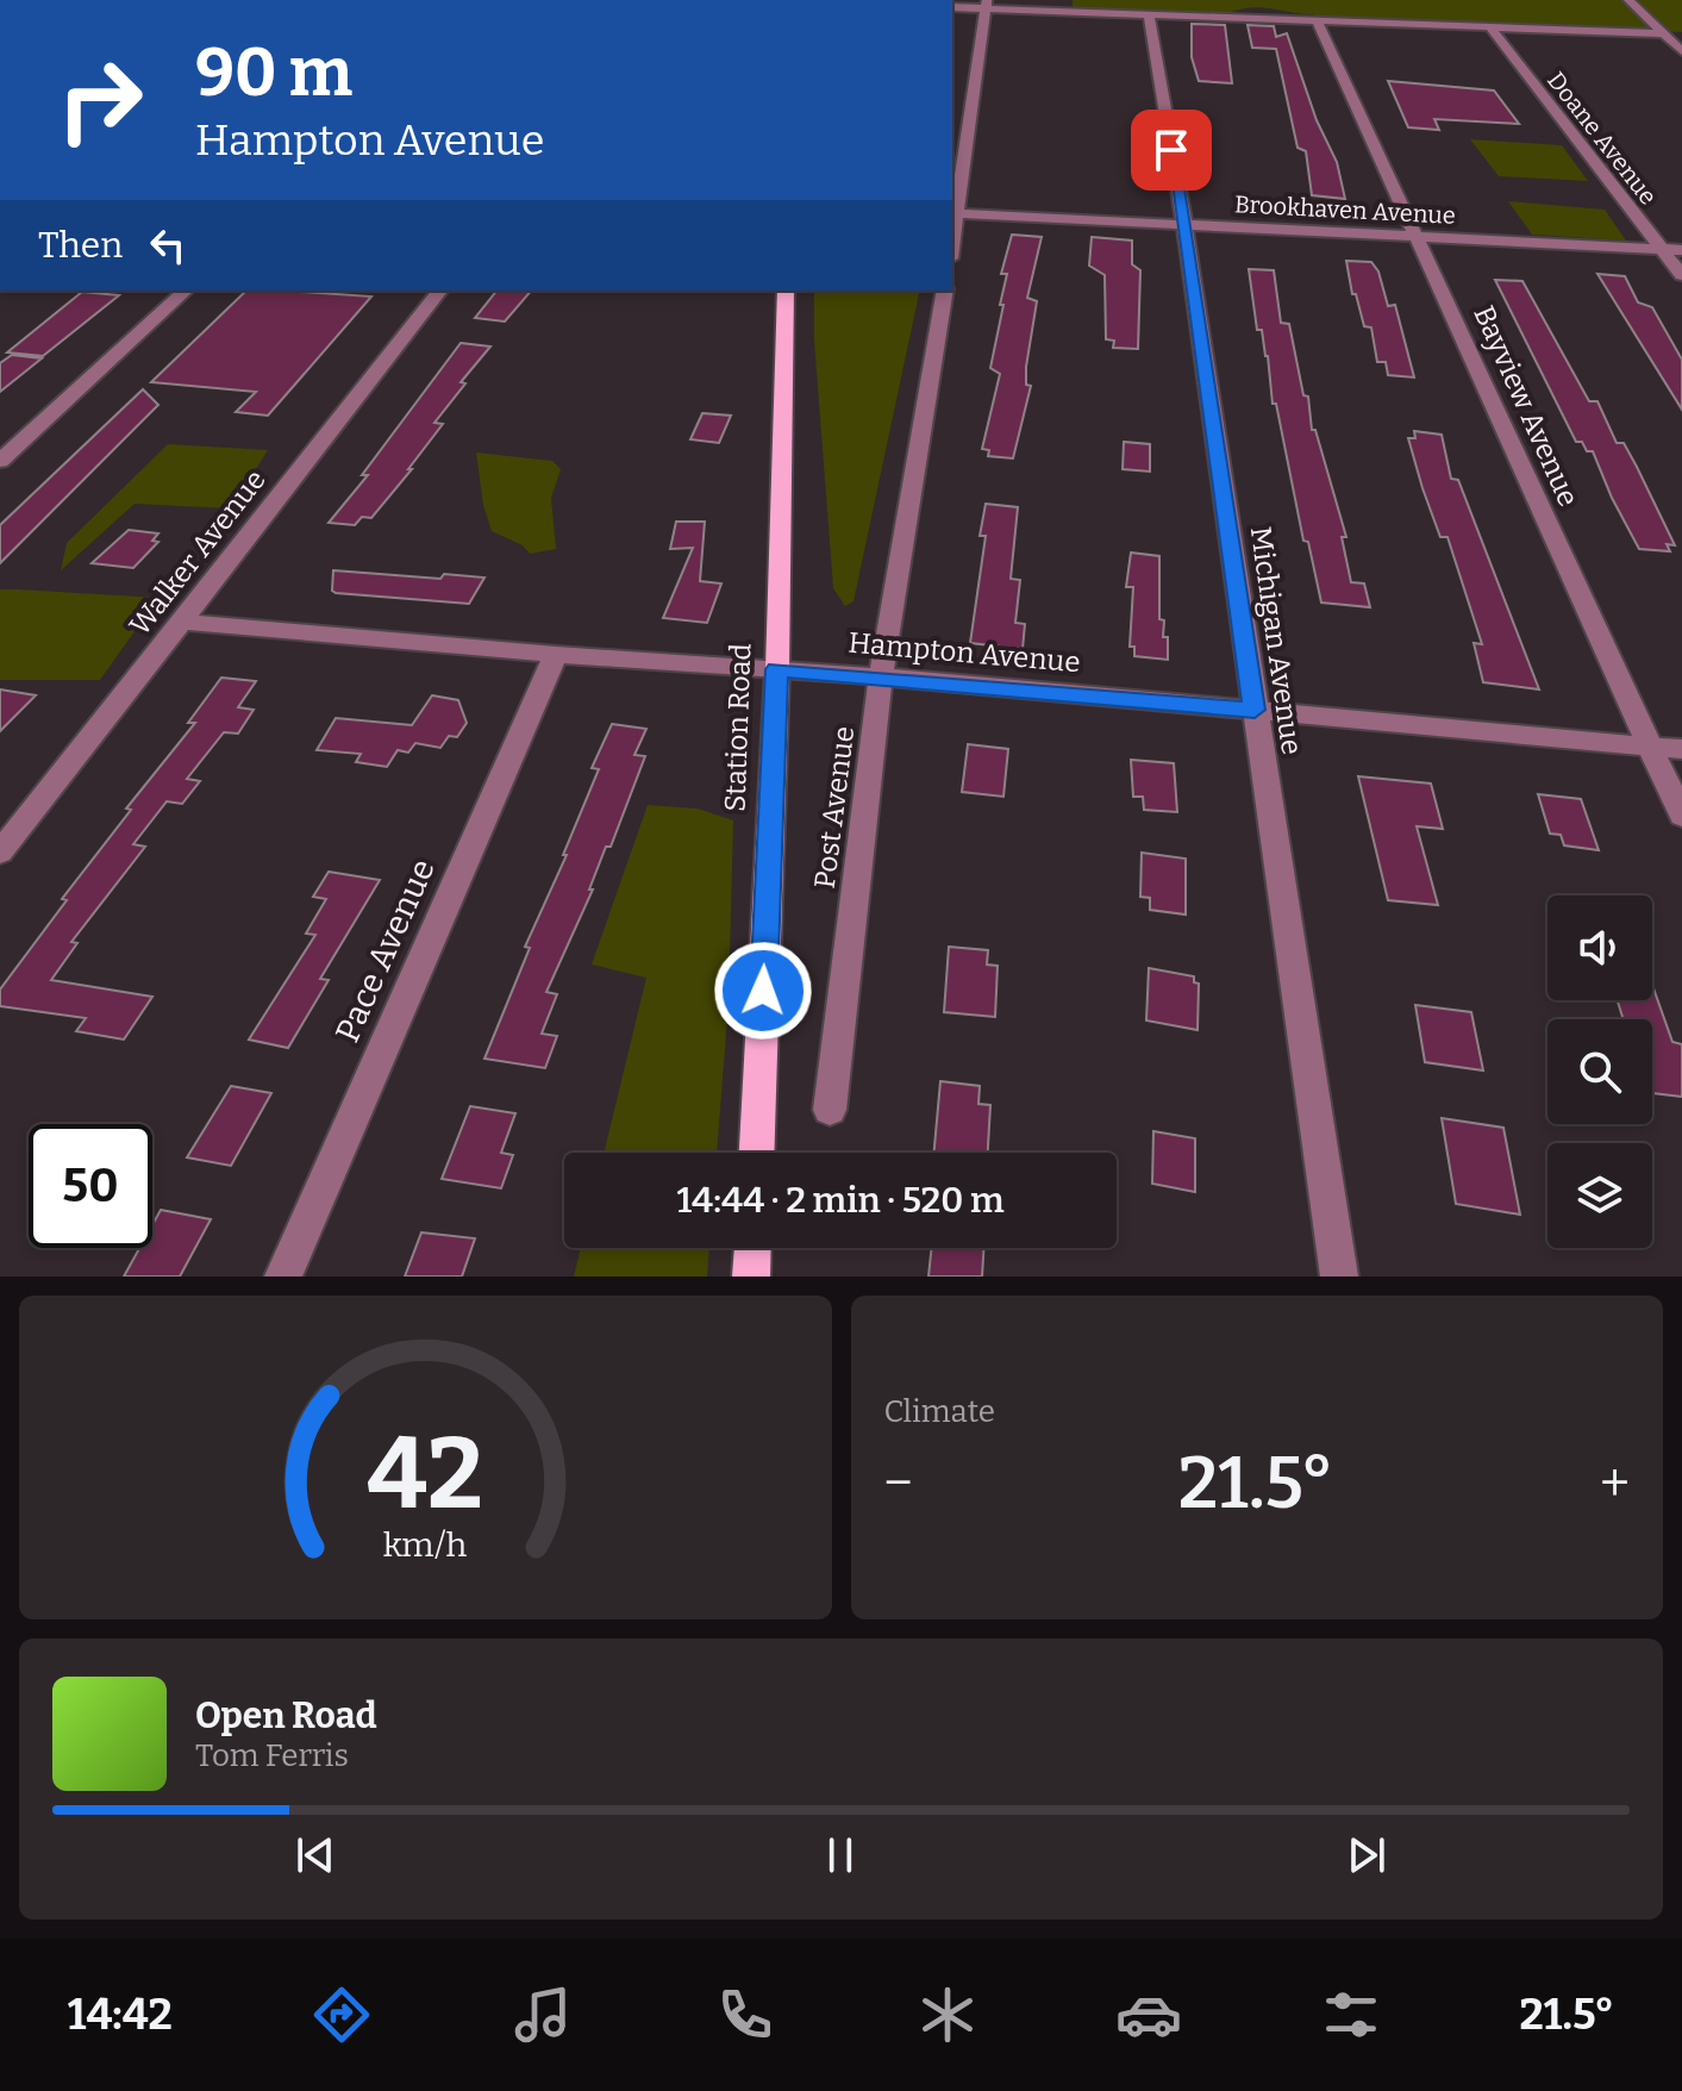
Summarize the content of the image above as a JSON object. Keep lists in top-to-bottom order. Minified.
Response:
{"streets":{"main road":["Station Road"],"street":["Doane Avenue","Brookhaven Avenue","Bayview Avenue","Walker Avenue","Michigan Avenue","Hampton Avenue","Post Avenue","Pace Avenue"]},"crossings":[["Doane Avenue","Brookhaven Avenue"],["Brookhaven Avenue","Bayview Avenue"],["Brookhaven Avenue","Michigan Avenue"],["Bayview Avenue","Hampton Avenue"],["Walker Avenue","Hampton Avenue"],["Michigan Avenue","Hampton Avenue"],["Hampton Avenue","Station Road"],["Hampton Avenue","Post Avenue"],["Hampton Avenue","Pace Avenue"]],"page":{"turn":["90 m","Hampton Avenue"],"then":"Then","limit":"50","trip":"14:44 · 2 min · 520 m","tile":"Climate","heat":["−","21.5°","+"],"song":["Open Road","Tom Ferris"],"tabs":["14:42","21.5°"],"gauge":["42","km/h"]}}
